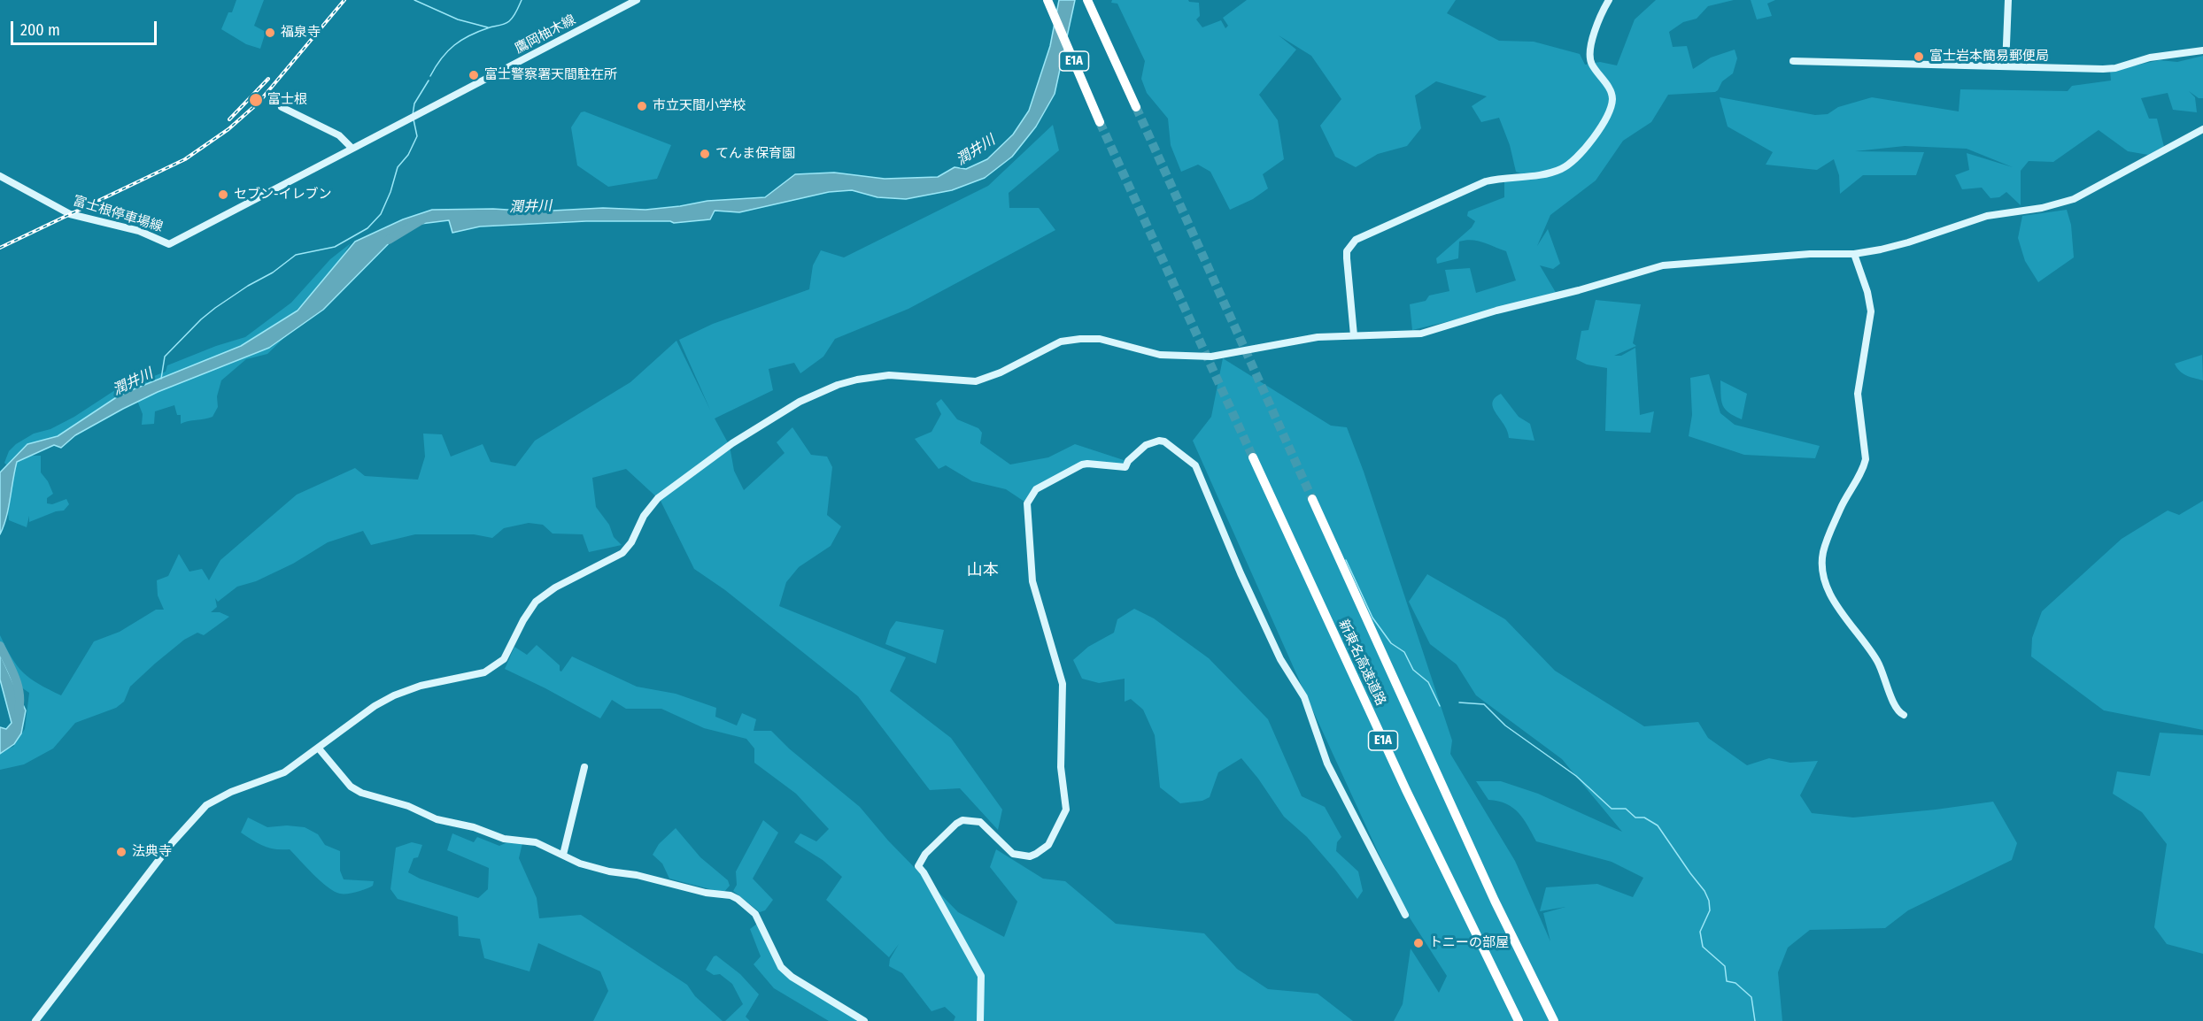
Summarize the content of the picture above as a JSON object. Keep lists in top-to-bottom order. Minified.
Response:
{"streets":{"highway":["E1A","新東名高速道路"],"street":["鷹岡柚木線","富士根停車場線"]},"crossings":[["鷹岡柚木線","富士根停車場線"]],"districts":["山本"],"water":["潤井川"],"places":["福泉寺","富士岩本簡易郵便局","富士警察署天間駐在所","富士根","市立天間小学校","てんま保育園","セブン-イレブン","法典寺","トニーの部屋"],"scale_bar":"200 m"}
